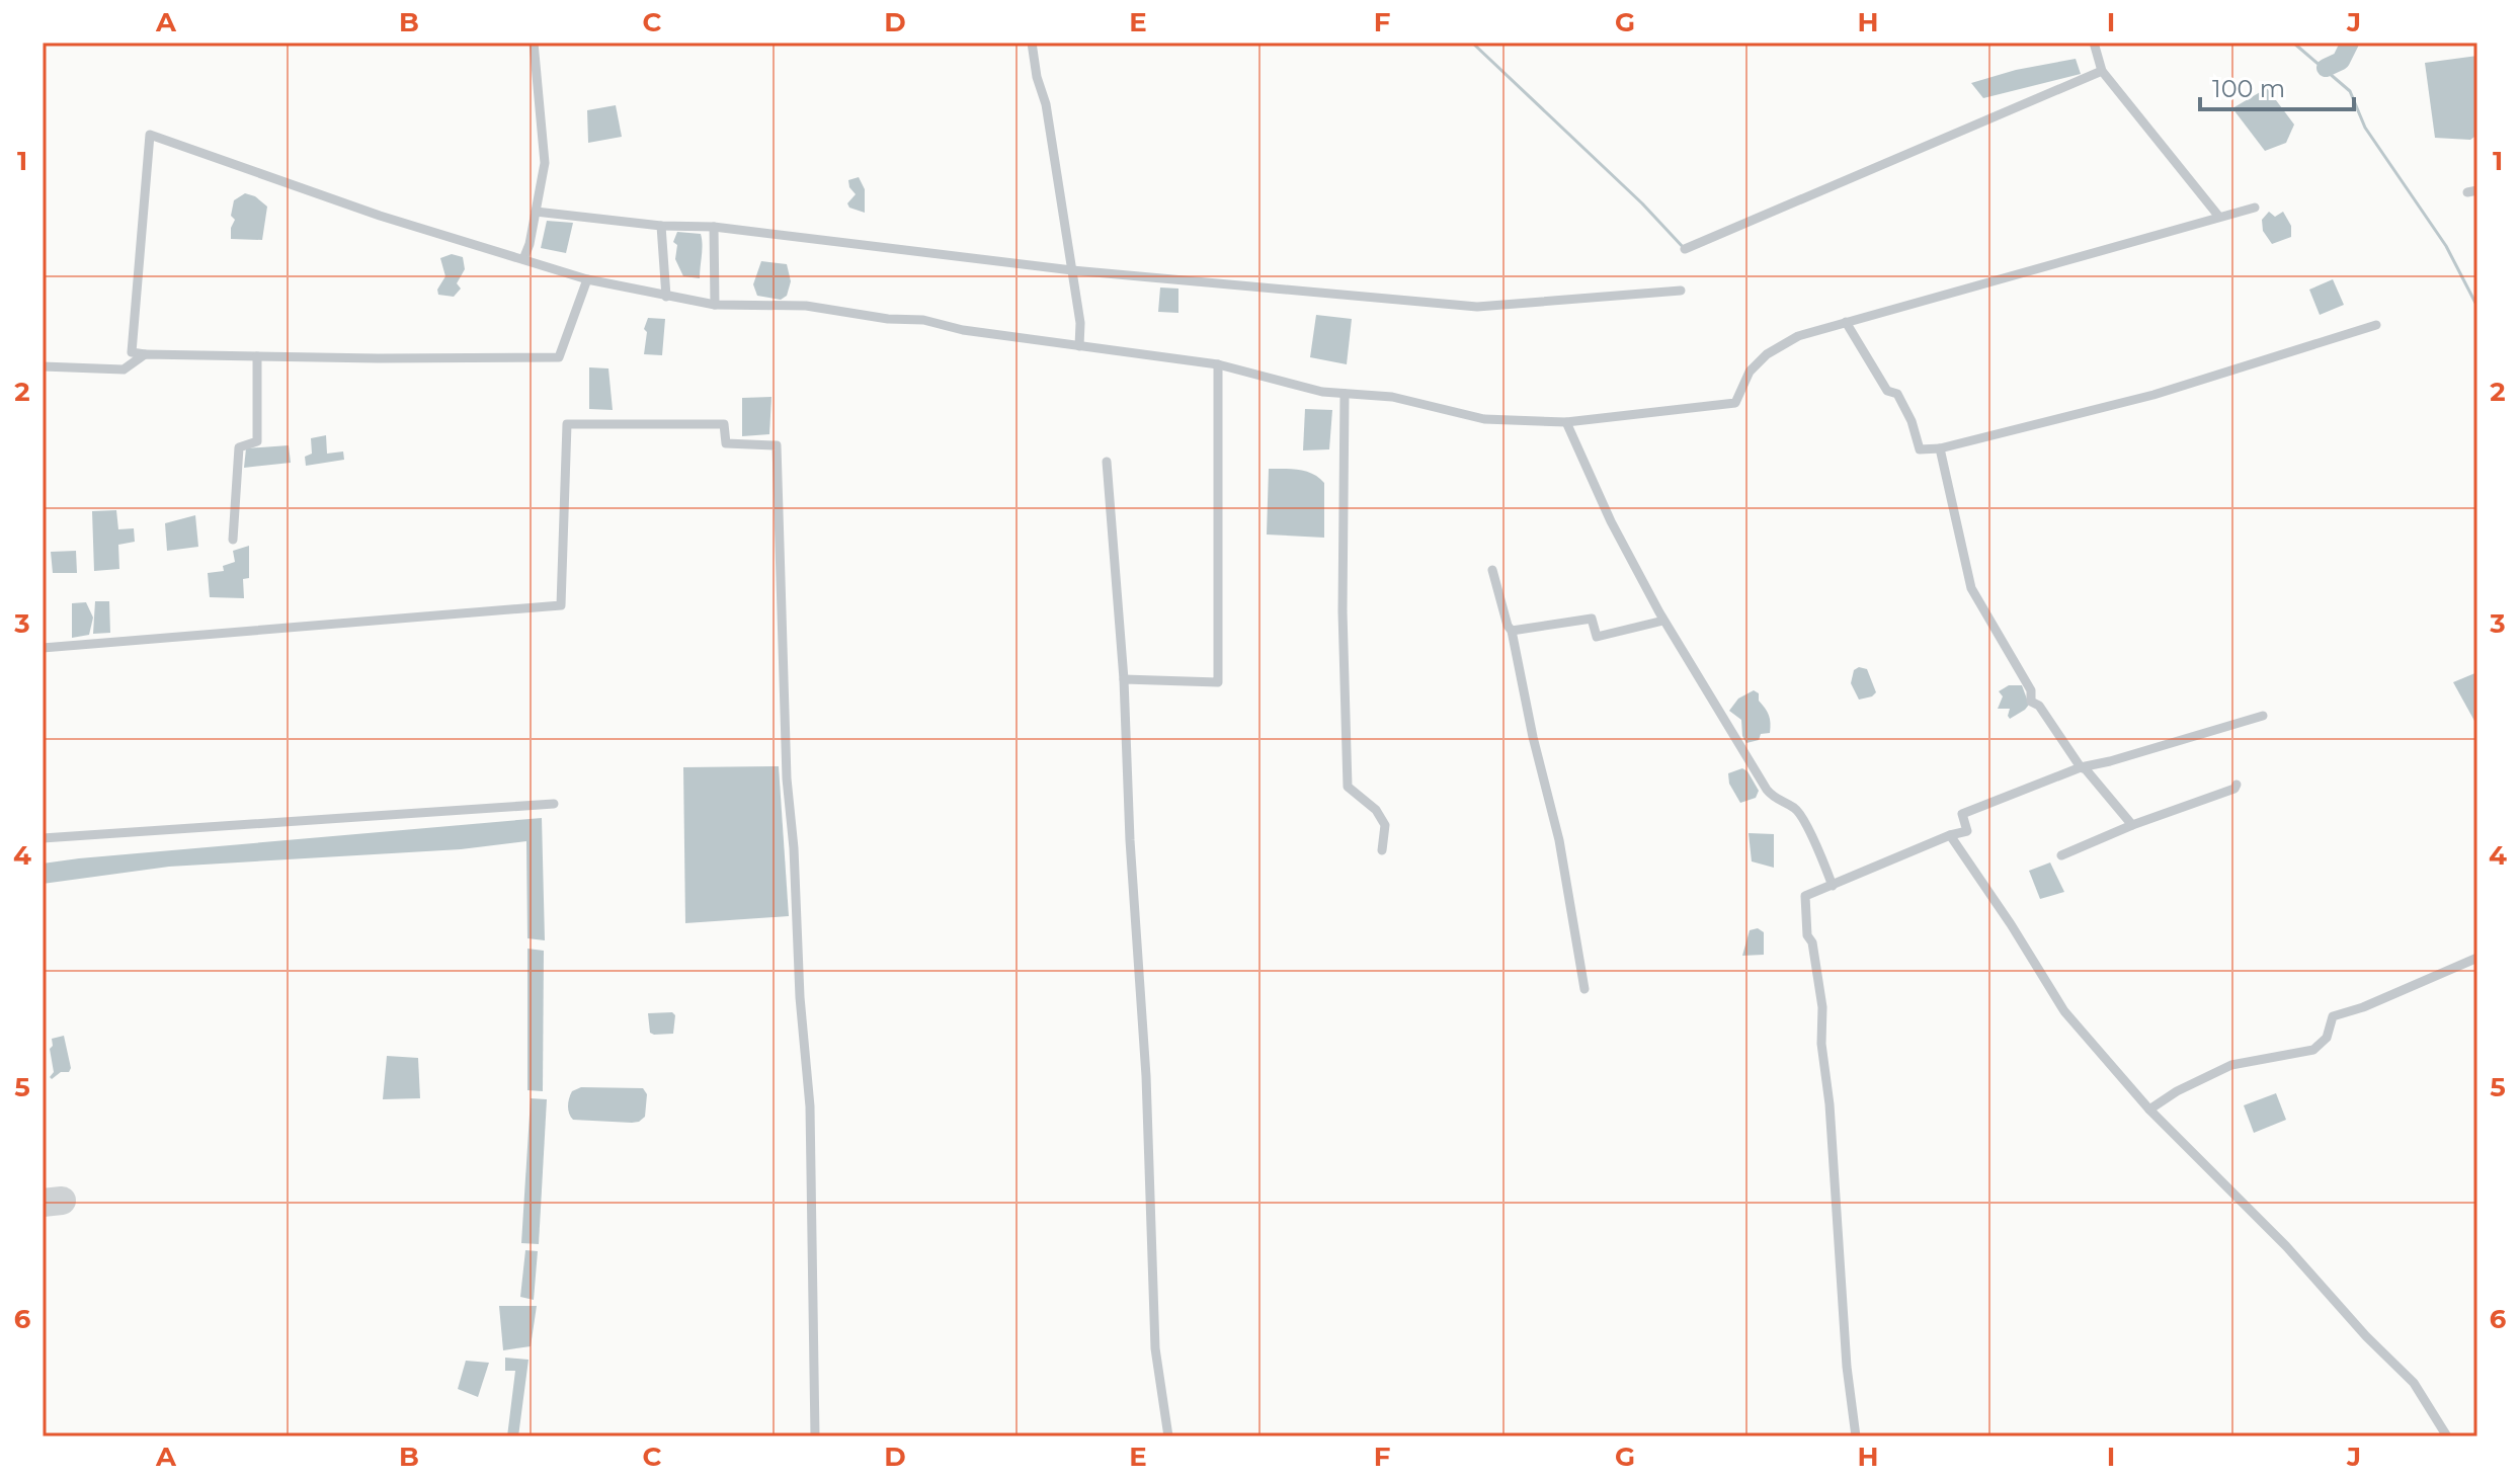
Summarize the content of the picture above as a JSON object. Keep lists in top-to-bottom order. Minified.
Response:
{"scale_bar":"100 m","grid":{"columns":["A","B","C","D","E","F","G","H","I","J"],"rows":["1","2","3","4","5","6"]}}
